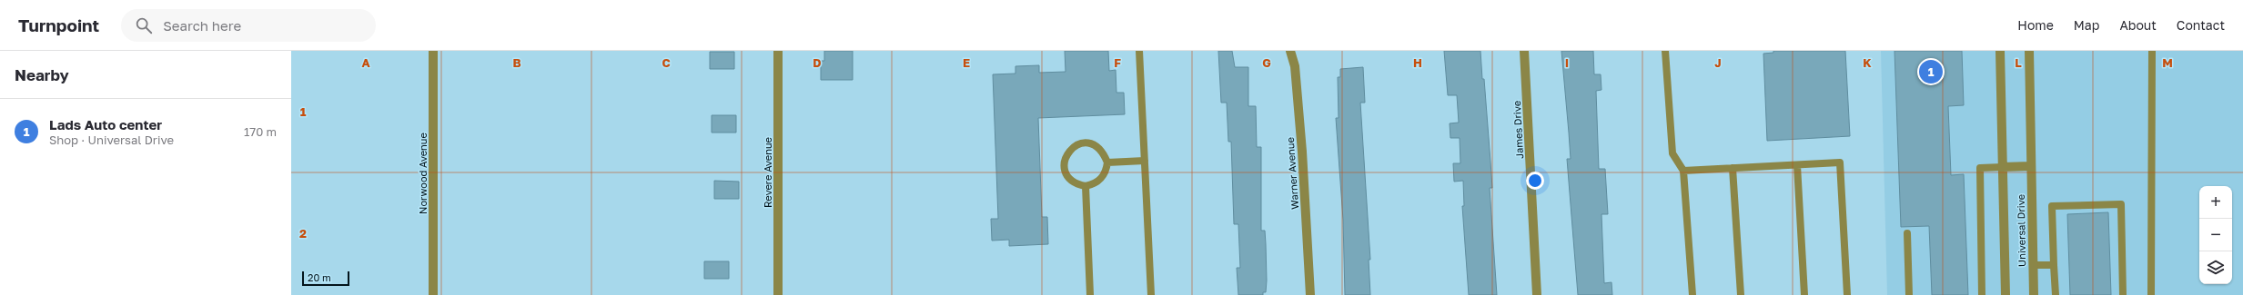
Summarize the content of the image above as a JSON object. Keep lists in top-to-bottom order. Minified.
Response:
{"streets":{"street":["James Drive","Revere Avenue","Norwood Avenue","Warner Avenue","Universal Drive"]},"scale_bar":"20 m","page":{"header":"Turnpoint","search":"Search here","nav":["Home","Map","About","Contact"],"heading":"Nearby","pins":"1","list":[{"mark":"1","name":"Lads Auto center","note":"Shop · Universal Drive","value":"170 m"}],"map_buttons":["+","−"],"scale":"20 m"},"grid":{"columns":["A","B","C","D","E","F","G","H","I","J","K","L","M"],"rows":["1","2"]}}
